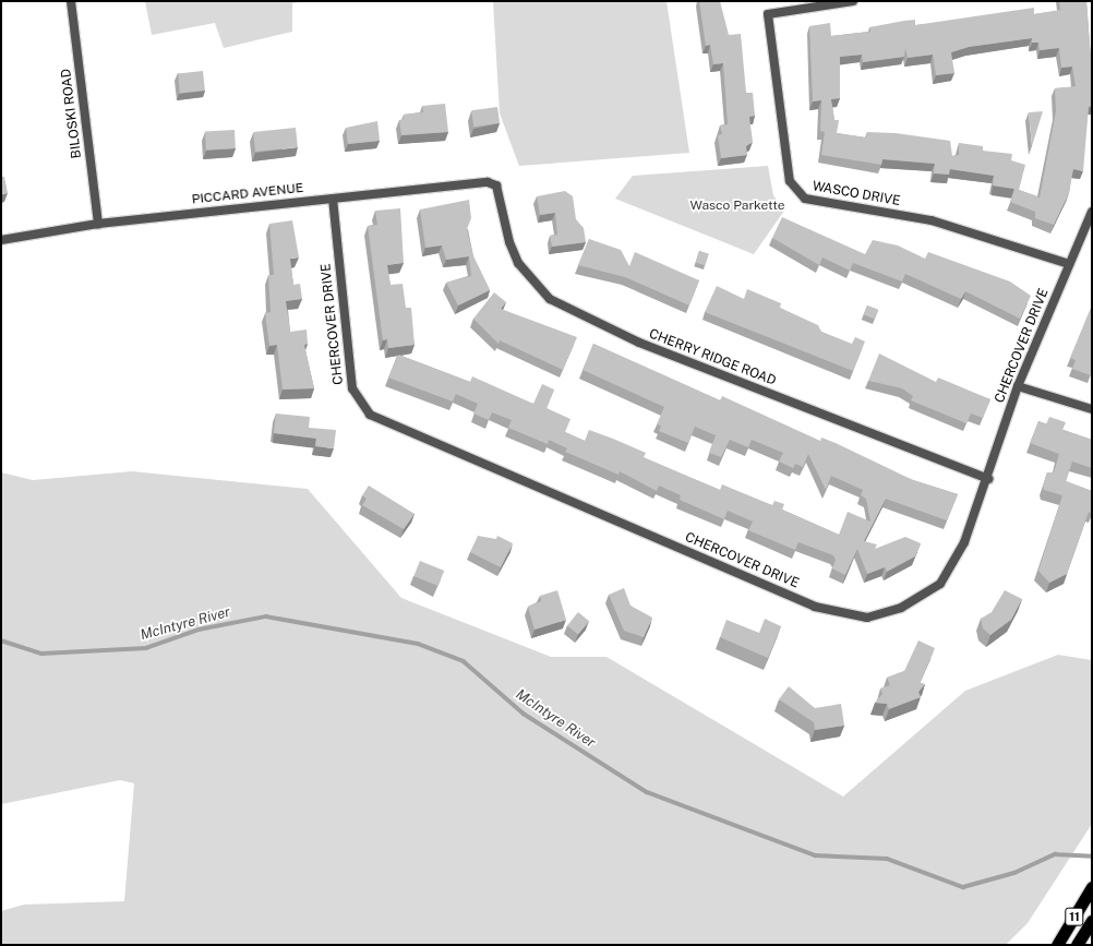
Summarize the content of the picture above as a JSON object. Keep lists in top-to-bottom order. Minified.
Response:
{"streets":{"highway":["11"],"street":["BILOSKI ROAD","PICCARD AVENUE","WASCO DRIVE","CHERCOVER DRIVE","CHERRY RIDGE ROAD"]},"crossings":[["BILOSKI ROAD","PICCARD AVENUE"],["PICCARD AVENUE","CHERCOVER DRIVE"],["PICCARD AVENUE","CHERRY RIDGE ROAD"],["WASCO DRIVE","CHERCOVER DRIVE"],["CHERCOVER DRIVE","CHERRY RIDGE ROAD"]],"water":["McIntyre River"],"parks":["Wasco Parkette"]}
